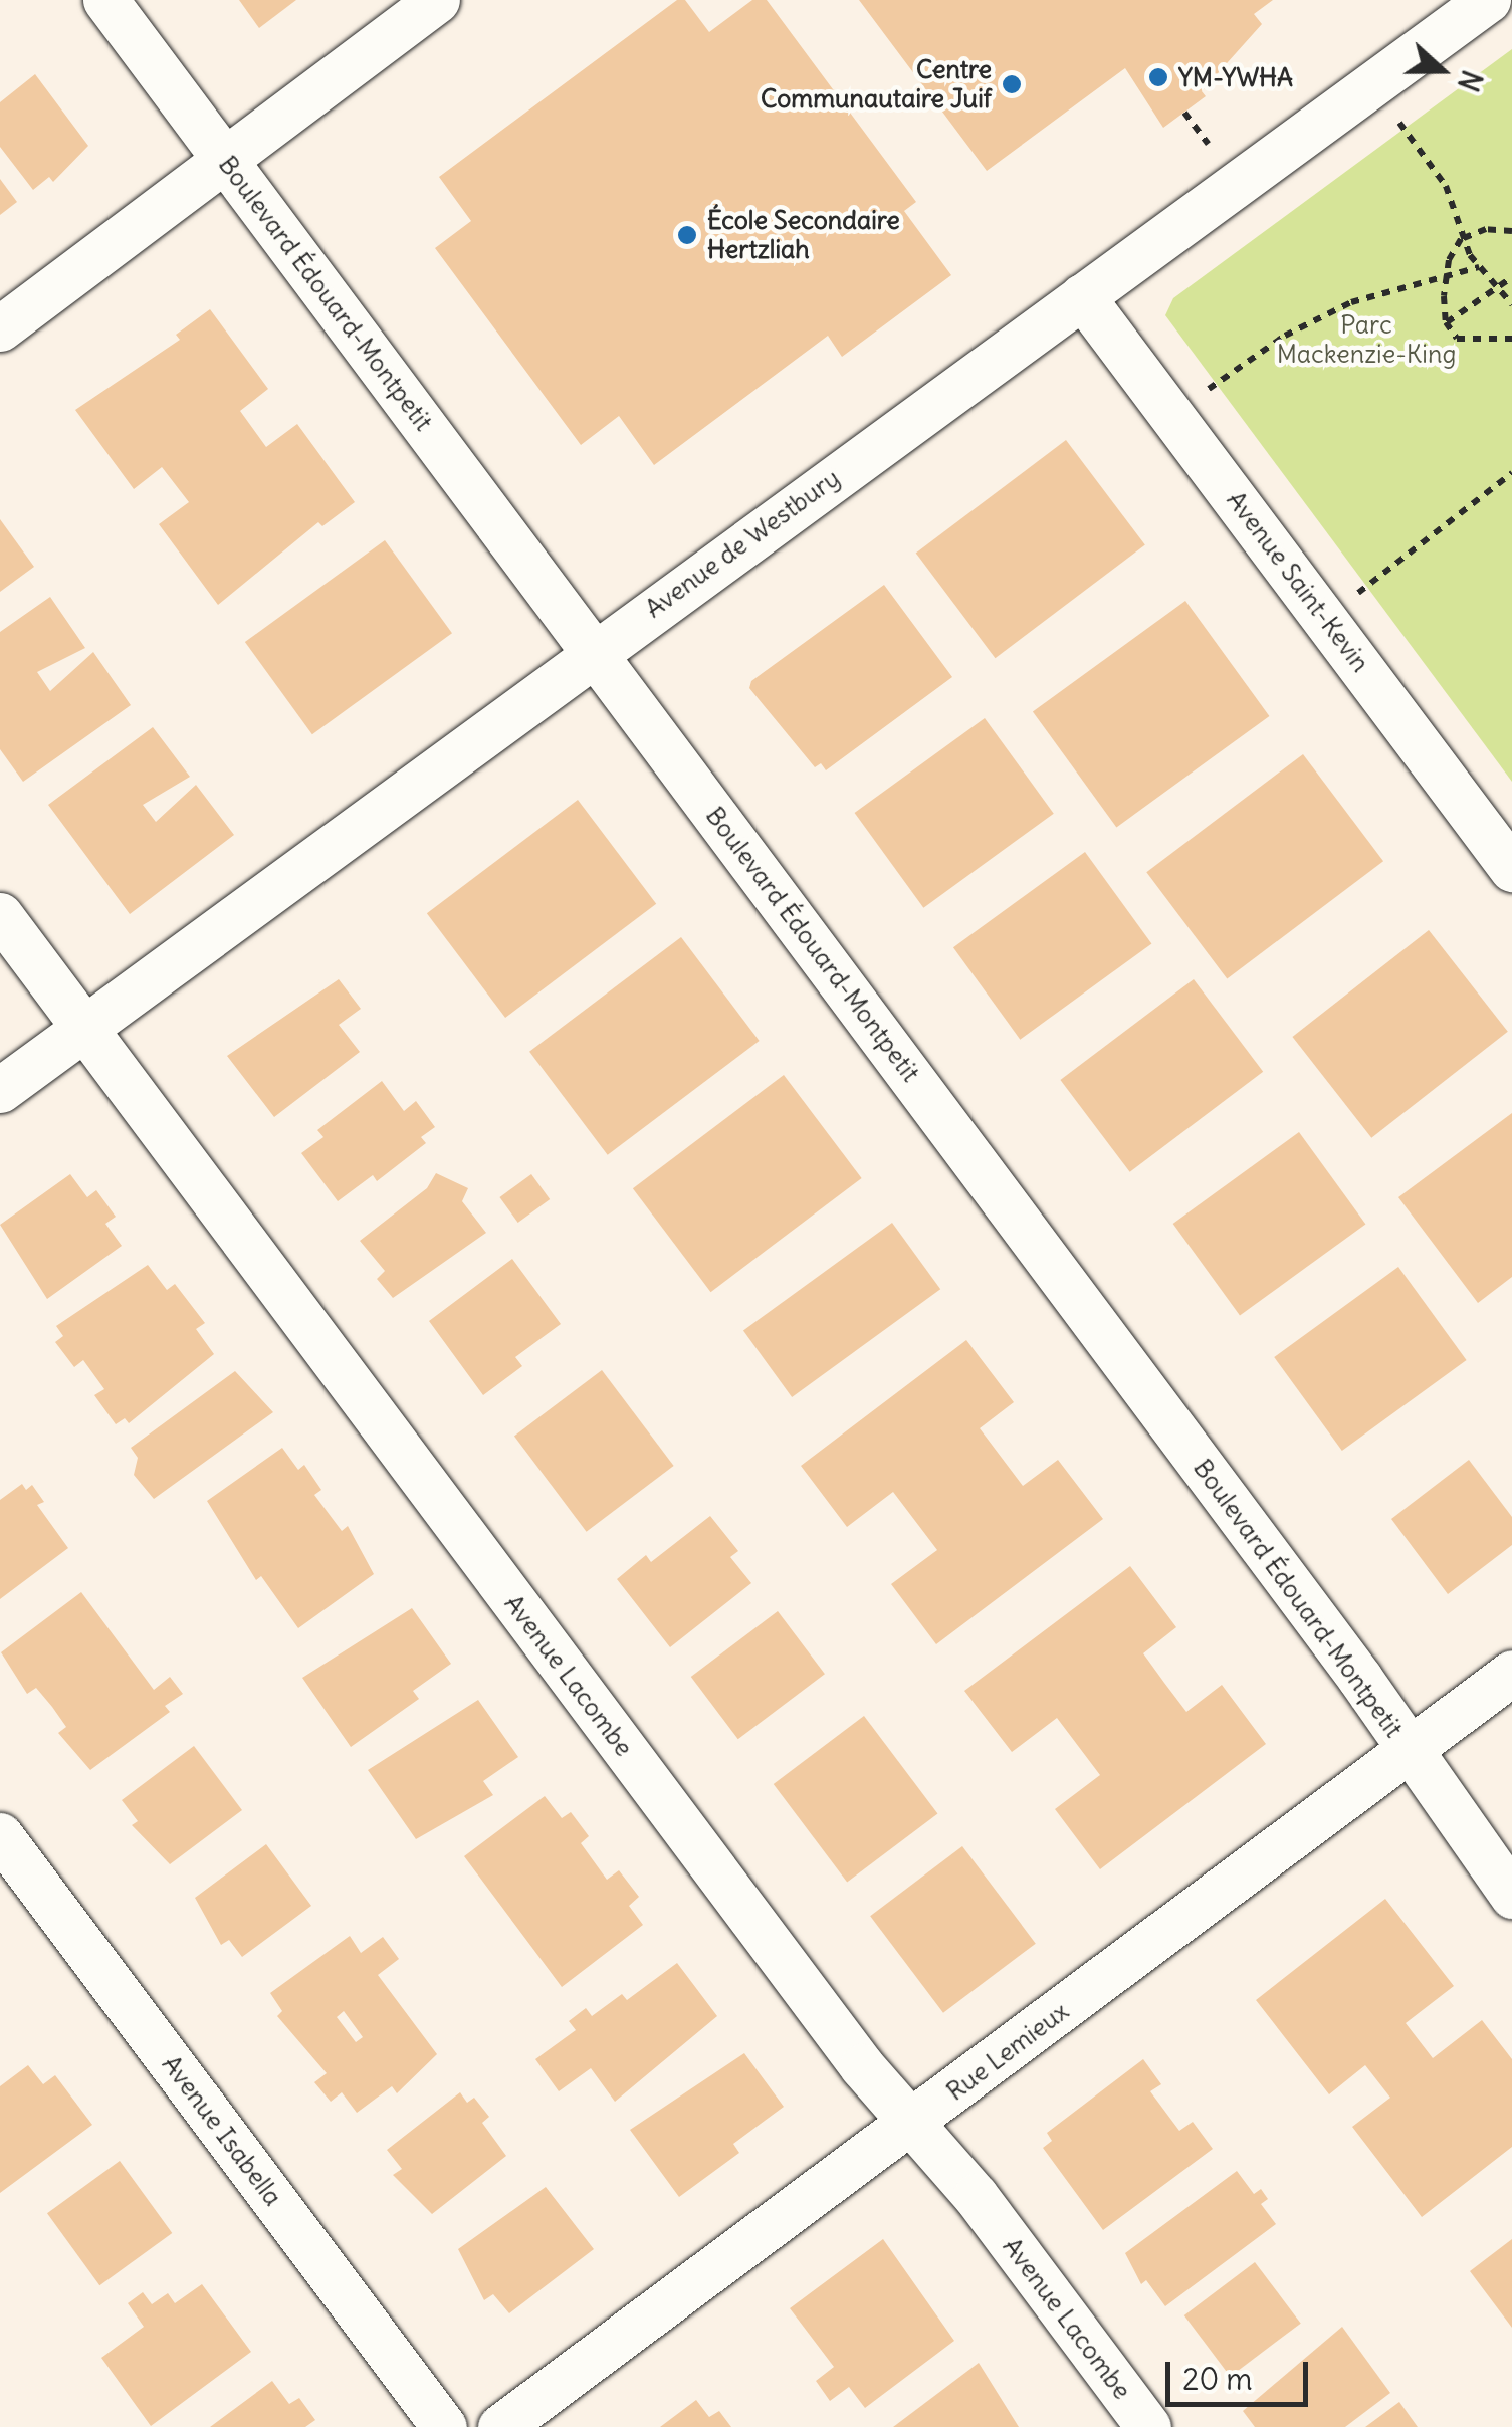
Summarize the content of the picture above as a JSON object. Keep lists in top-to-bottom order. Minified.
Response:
{"streets":{"street":["Boulevard Édouard-Montpetit","Avenue de Westbury","Avenue Saint-Kevin","Avenue Lacombe","Rue Lemieux","Avenue Isabella"]},"crossings":[["Boulevard Édouard-Montpetit","Avenue de Westbury"],["Boulevard Édouard-Montpetit","Rue Lemieux"],["Avenue de Westbury","Avenue Saint-Kevin"],["Avenue de Westbury","Avenue Lacombe"],["Avenue Lacombe","Rue Lemieux"]],"parks":["Parc Mackenzie-King"],"places":["YM-YWHA","Centre Communautaire Juif","École Secondaire Hertzliah"],"scale_bar":"20 m","north":"right"}
